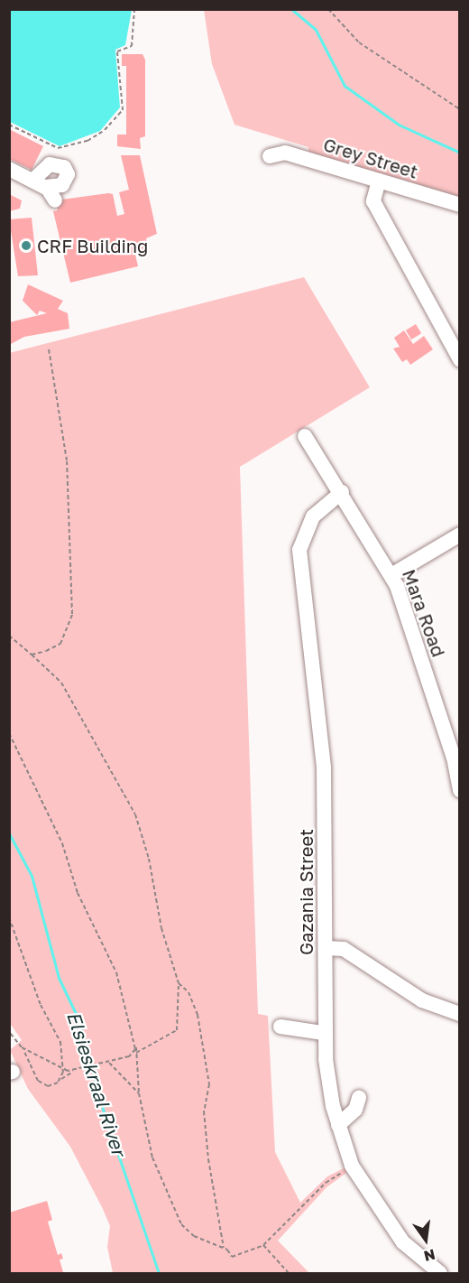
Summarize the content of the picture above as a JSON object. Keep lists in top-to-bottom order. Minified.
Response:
{"streets":{"street":["Grey Street","Mara Road","Gazania Street"]},"crossings":[["Mara Road","Gazania Street"]],"water":["Elsieskraal River"],"places":["CRF Building"],"north":"bottom"}
